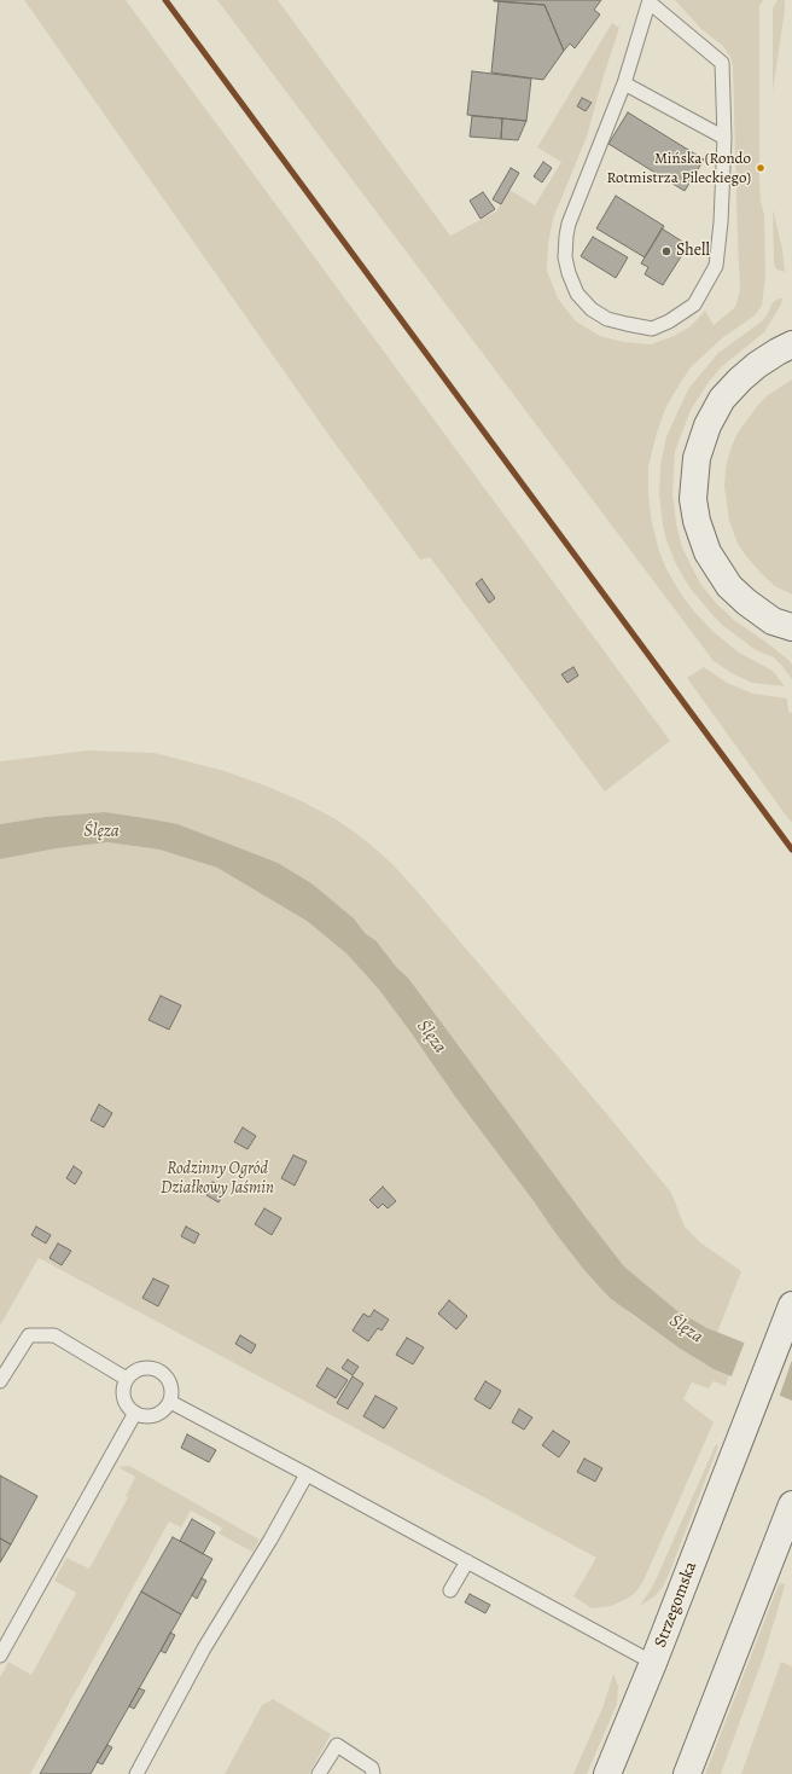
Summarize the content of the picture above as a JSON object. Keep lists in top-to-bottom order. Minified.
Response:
{"streets":{"main road":["Strzegomska"]},"water":["Ślęza"],"parks":["Rodzinny Ogród Działkowy Jaśmin"],"places":["Mińska (Rondo Rotmistrza Pileckiego)","Shell"]}
